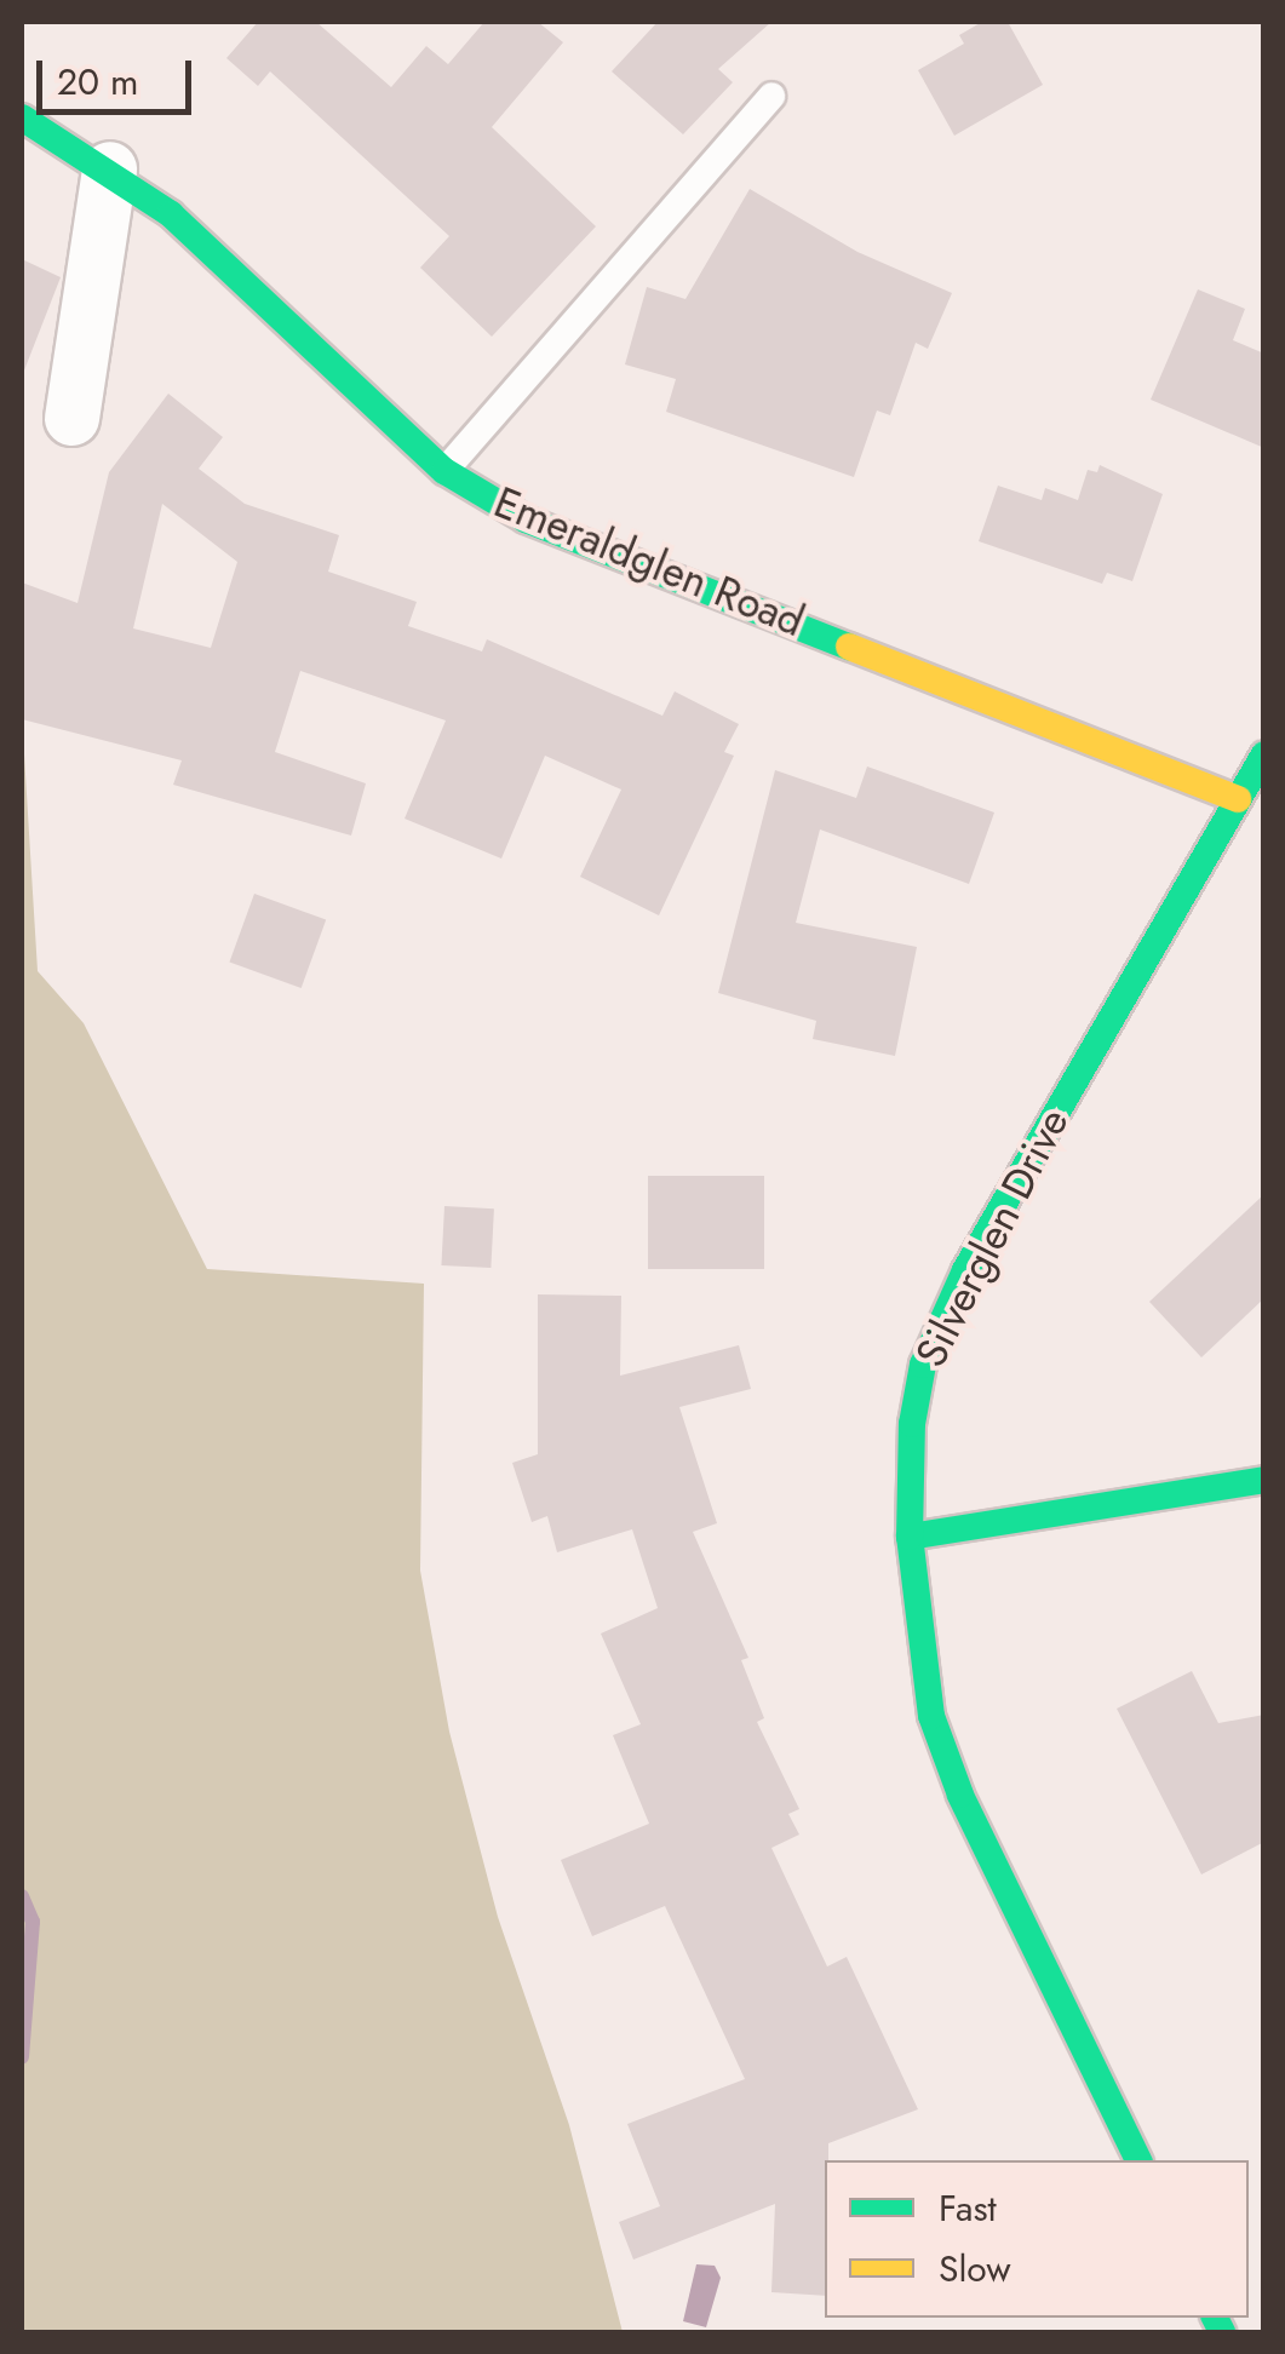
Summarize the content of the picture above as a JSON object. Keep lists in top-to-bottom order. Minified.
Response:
{"streets":{"street":["Emeraldglen Road","Silverglen Drive"]},"crossings":[["Emeraldglen Road","Silverglen Drive"]],"legend":["Fast","Slow"],"scale_bar":"20 m"}
